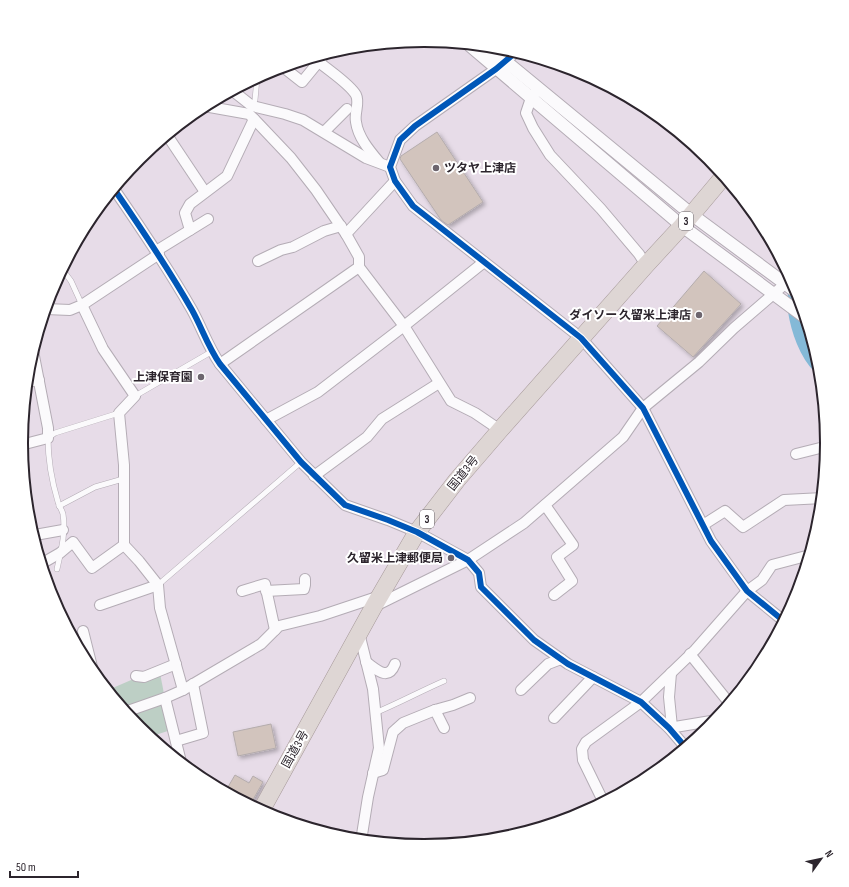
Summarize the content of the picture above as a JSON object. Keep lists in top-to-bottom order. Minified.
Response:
{"streets":{"highway":["3","国道3号"]},"places":["ツタヤ上津店","ダイソー 久留米上津店","上津保育園","久留米上津郵便局"],"scale_bar":"50 m","north":"top right"}
